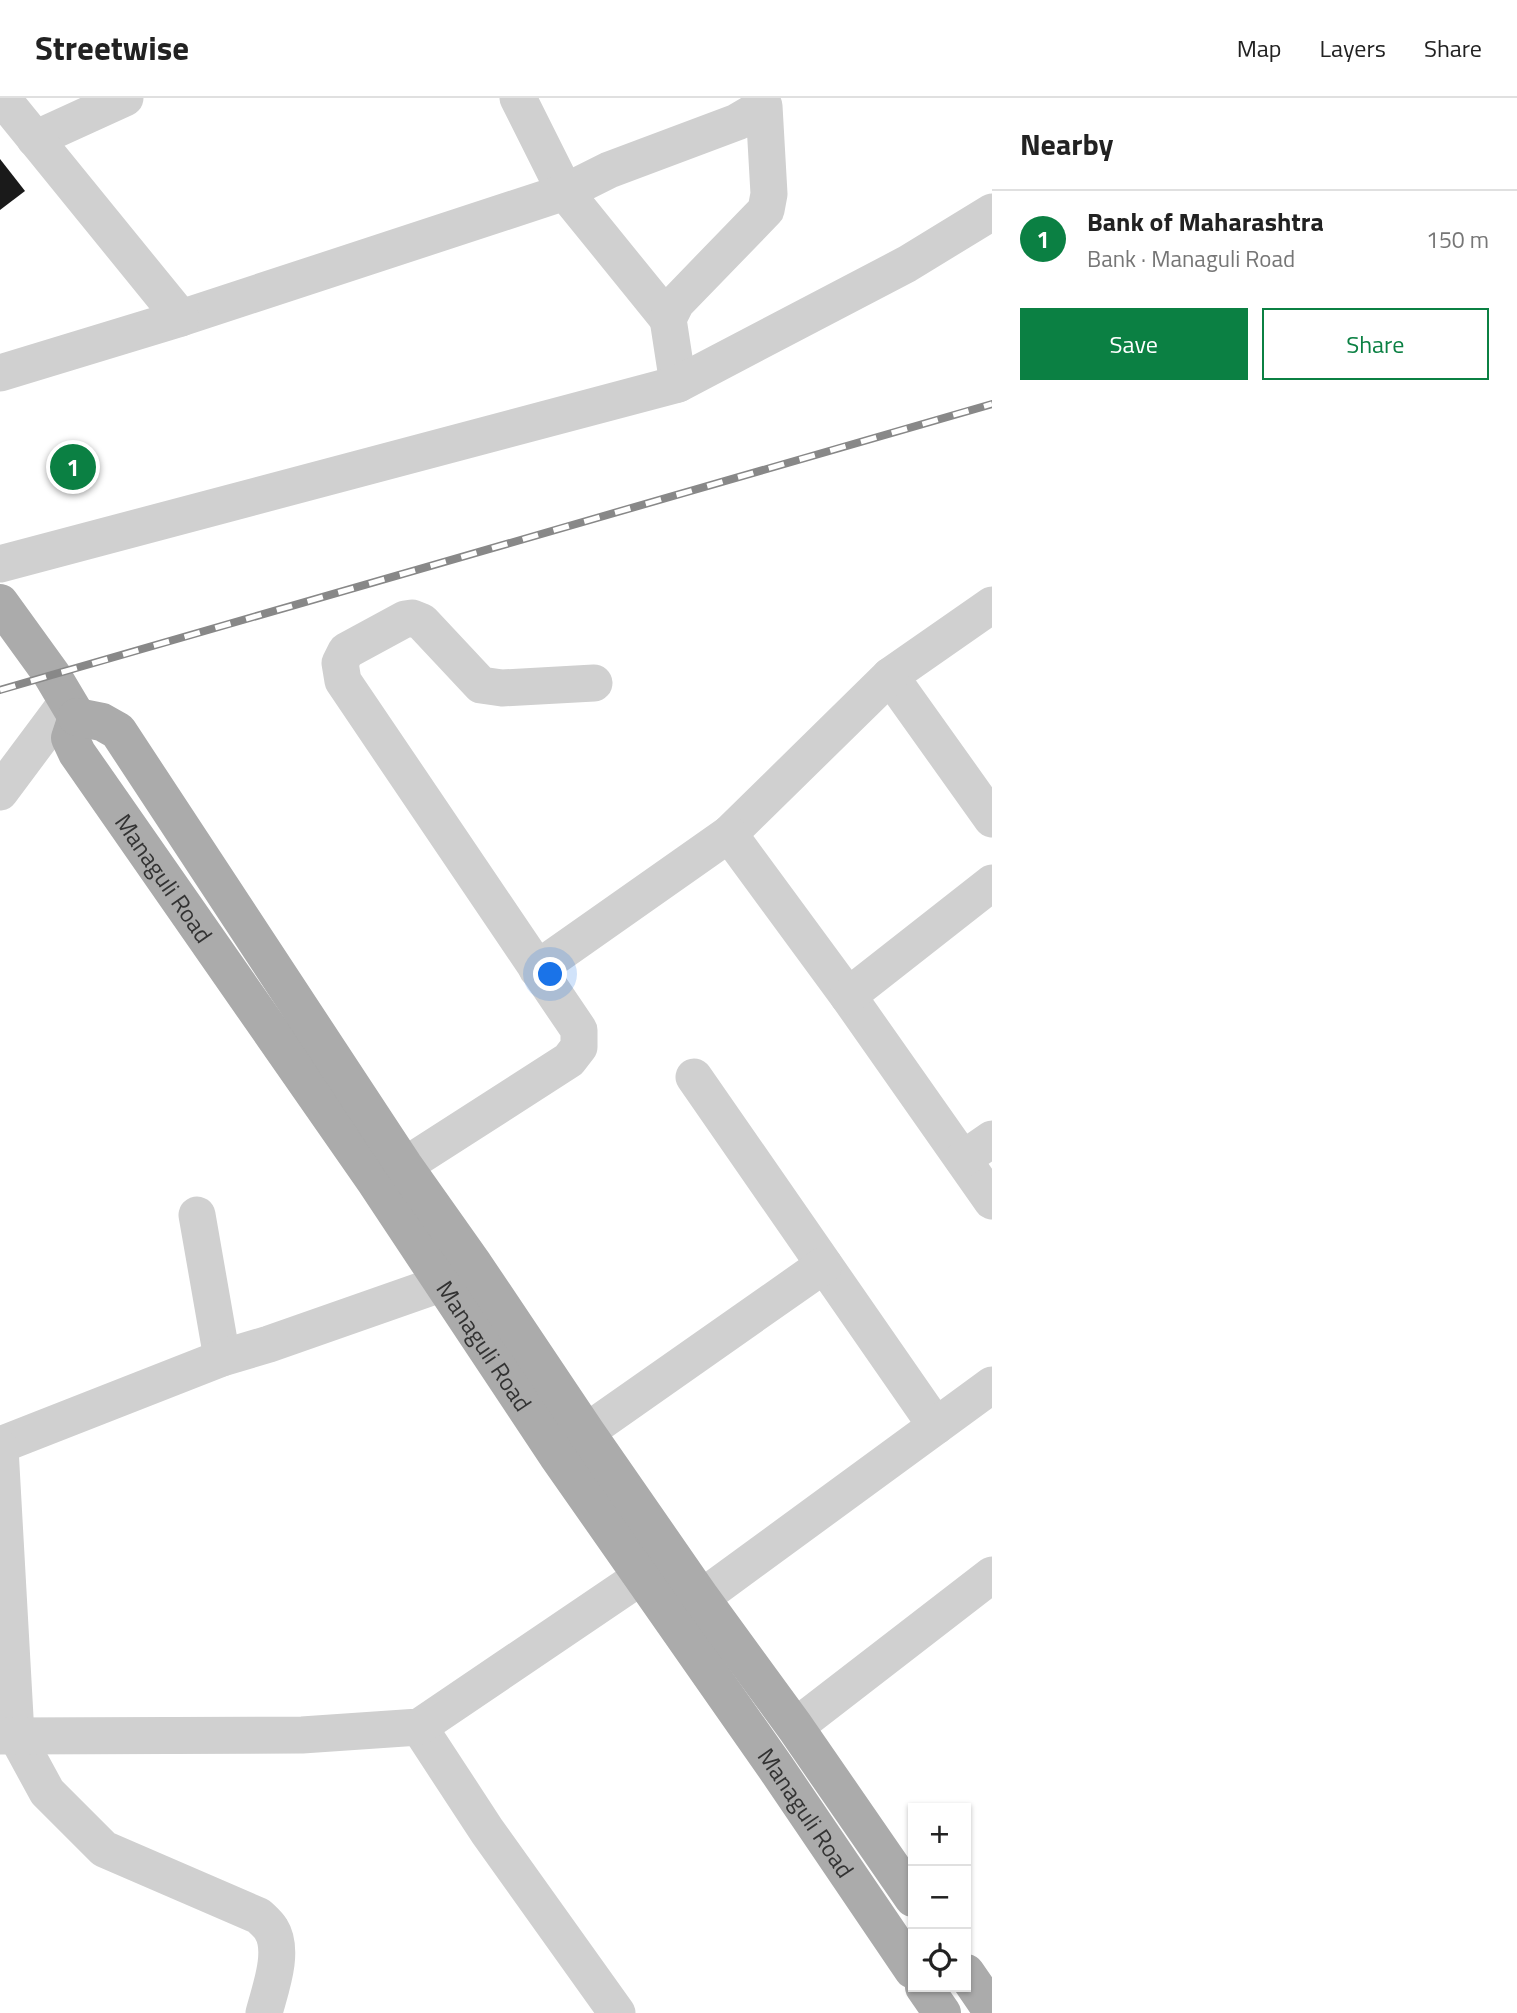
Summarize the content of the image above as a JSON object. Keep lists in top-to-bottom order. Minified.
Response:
{"streets":{"main road":["Managuli Road"]},"page":{"header":"Streetwise","nav":["Map","Layers","Share"],"heading":"Nearby","list":[{"mark":"1","name":"Bank of Maharashtra","note":"Bank · Managuli Road","value":"150 m"}],"buttons":["Save","Share"],"pins":"1","map_buttons":["+","−"]}}
